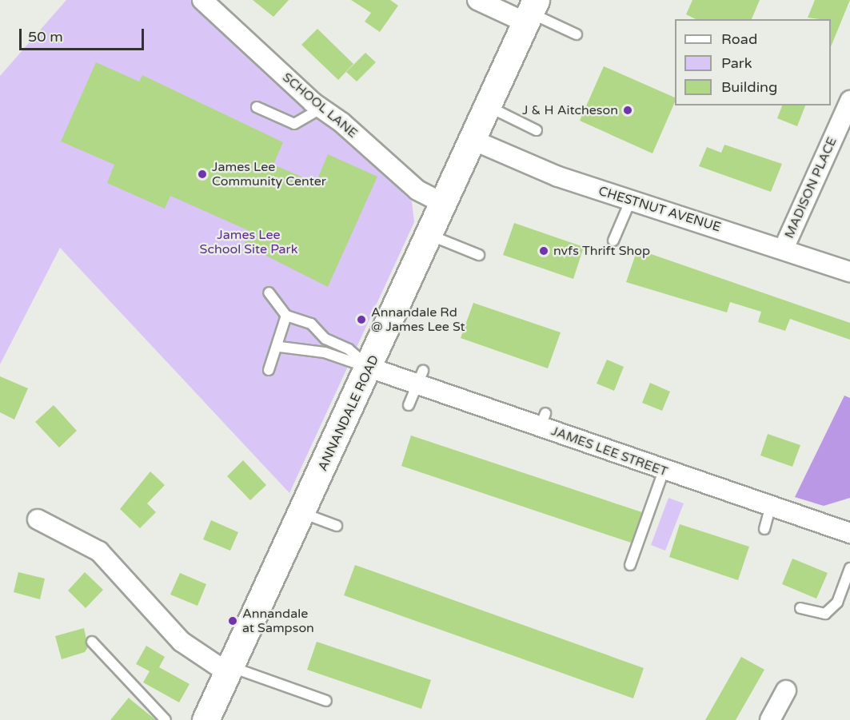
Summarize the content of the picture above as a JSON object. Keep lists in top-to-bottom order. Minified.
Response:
{"streets":{"main road":["ANNANDALE ROAD"],"street":["SCHOOL LANE","MADISON PLACE","CHESTNUT AVENUE","JAMES LEE STREET"]},"crossings":[["SCHOOL LANE","ANNANDALE ROAD"],["MADISON PLACE","CHESTNUT AVENUE"],["CHESTNUT AVENUE","ANNANDALE ROAD"],["ANNANDALE ROAD","JAMES LEE STREET"]],"parks":["James Lee School Site Park"],"places":["J & H Aitcheson","James Lee Community Center","nvfs Thrift Shop","Annandale Rd @ James Lee St","Annandale at Sampson"],"legend":["Road","Park","Building"],"scale_bar":"50 m"}
